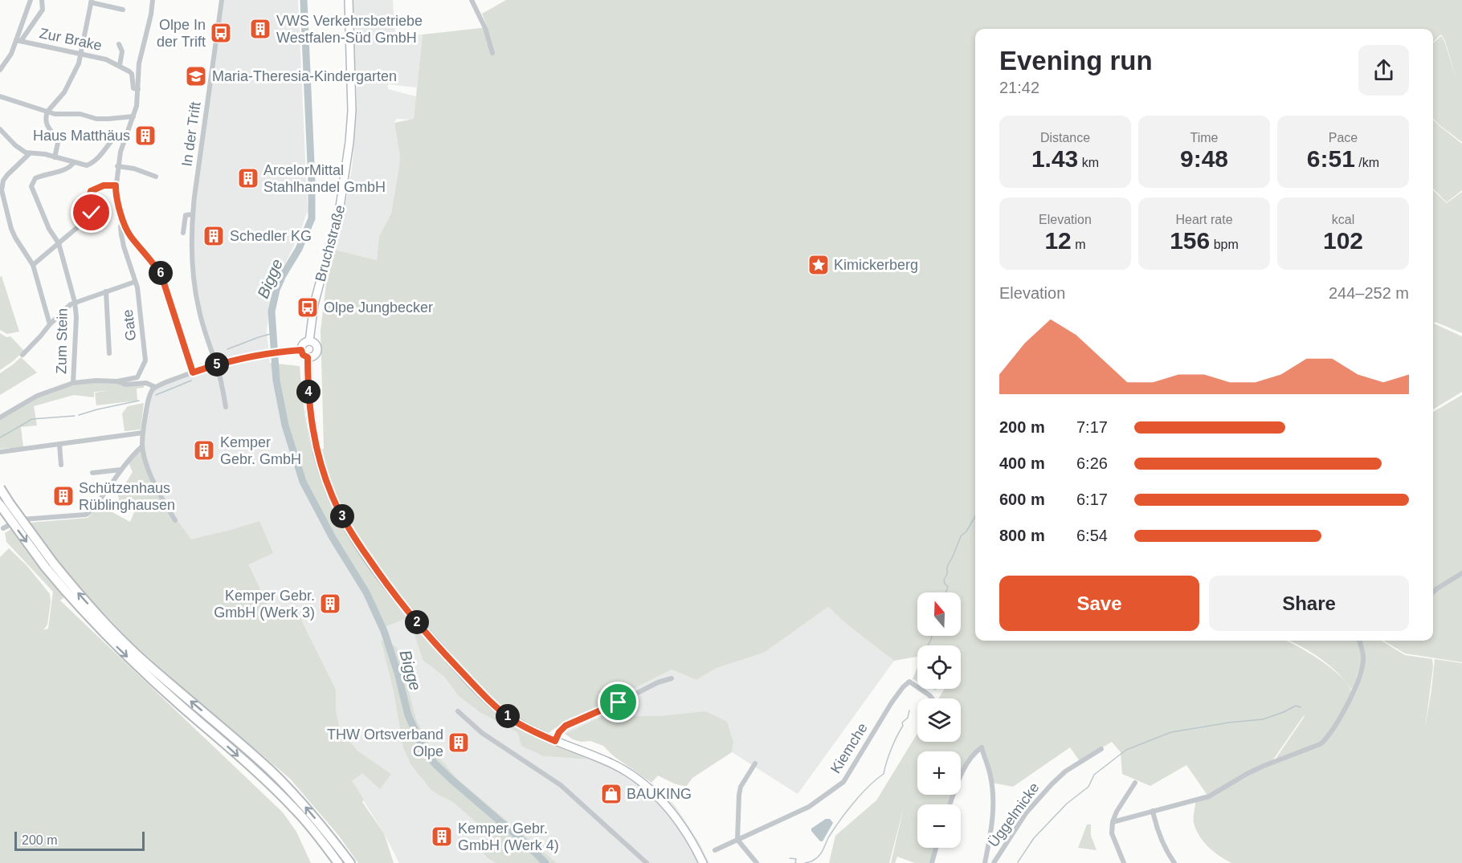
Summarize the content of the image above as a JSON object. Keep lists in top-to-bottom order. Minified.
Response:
{"streets":{"main road":["Bruchstraße"],"street":["Zur Brake","In der Trift","Gate","Zum Stein","Kiemche","Üggelmicke"]},"water":["Bigge"],"places":{"building":["VWS Verkehrsbetriebe Westfalen-Süd GmbH","Haus Matthäus","ArcelorMittal Stahlhandel GmbH","Schedler KG","Kemper Gebr. GmbH","Schützenhaus Rüblinghausen","Kemper Gebr. GmbH (Werk 3)","THW Ortsverband Olpe","Kemper Gebr. GmbH (Werk 4)"],"bus stop":["Olpe In der Trift","Olpe Jungbecker"],"school or university":["Maria-Theresia-Kindergarten"],"place":["Kimickerberg"],"shop":["BAUKING"]},"scale_bar":"200 m","north":"top","page":{"heading":["Evening run","21:42"],"stats":[["Distance","1.43 km"],["Time","9:48"],["Pace","6:51 /km"],["Elevation","12 m"],["Heart rate","156 bpm"],["kcal","102"]],"pins":["6","5","4","3","2","1"],"chart":["Elevation","244–252 m"],"list":[{"name":"200 m","note":"7:17"},{"name":"400 m","note":"6:26"},{"name":"600 m","note":"6:17"},{"name":"800 m","note":"6:54"}],"buttons":["Save","Share"],"map_buttons":["+","−"],"scale":"200 m"}}
